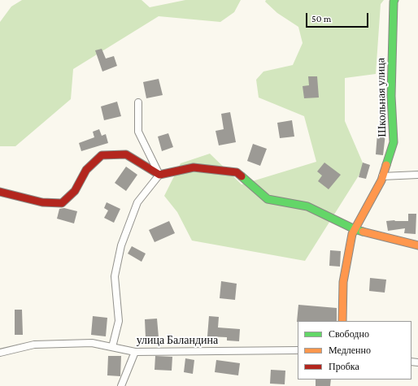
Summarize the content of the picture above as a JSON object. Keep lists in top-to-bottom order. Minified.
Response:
{"streets":{"street":["Школьная улица","улица Баландина"]},"legend":["Свободно","Медленно","Пробка"],"scale_bar":"50 m"}
